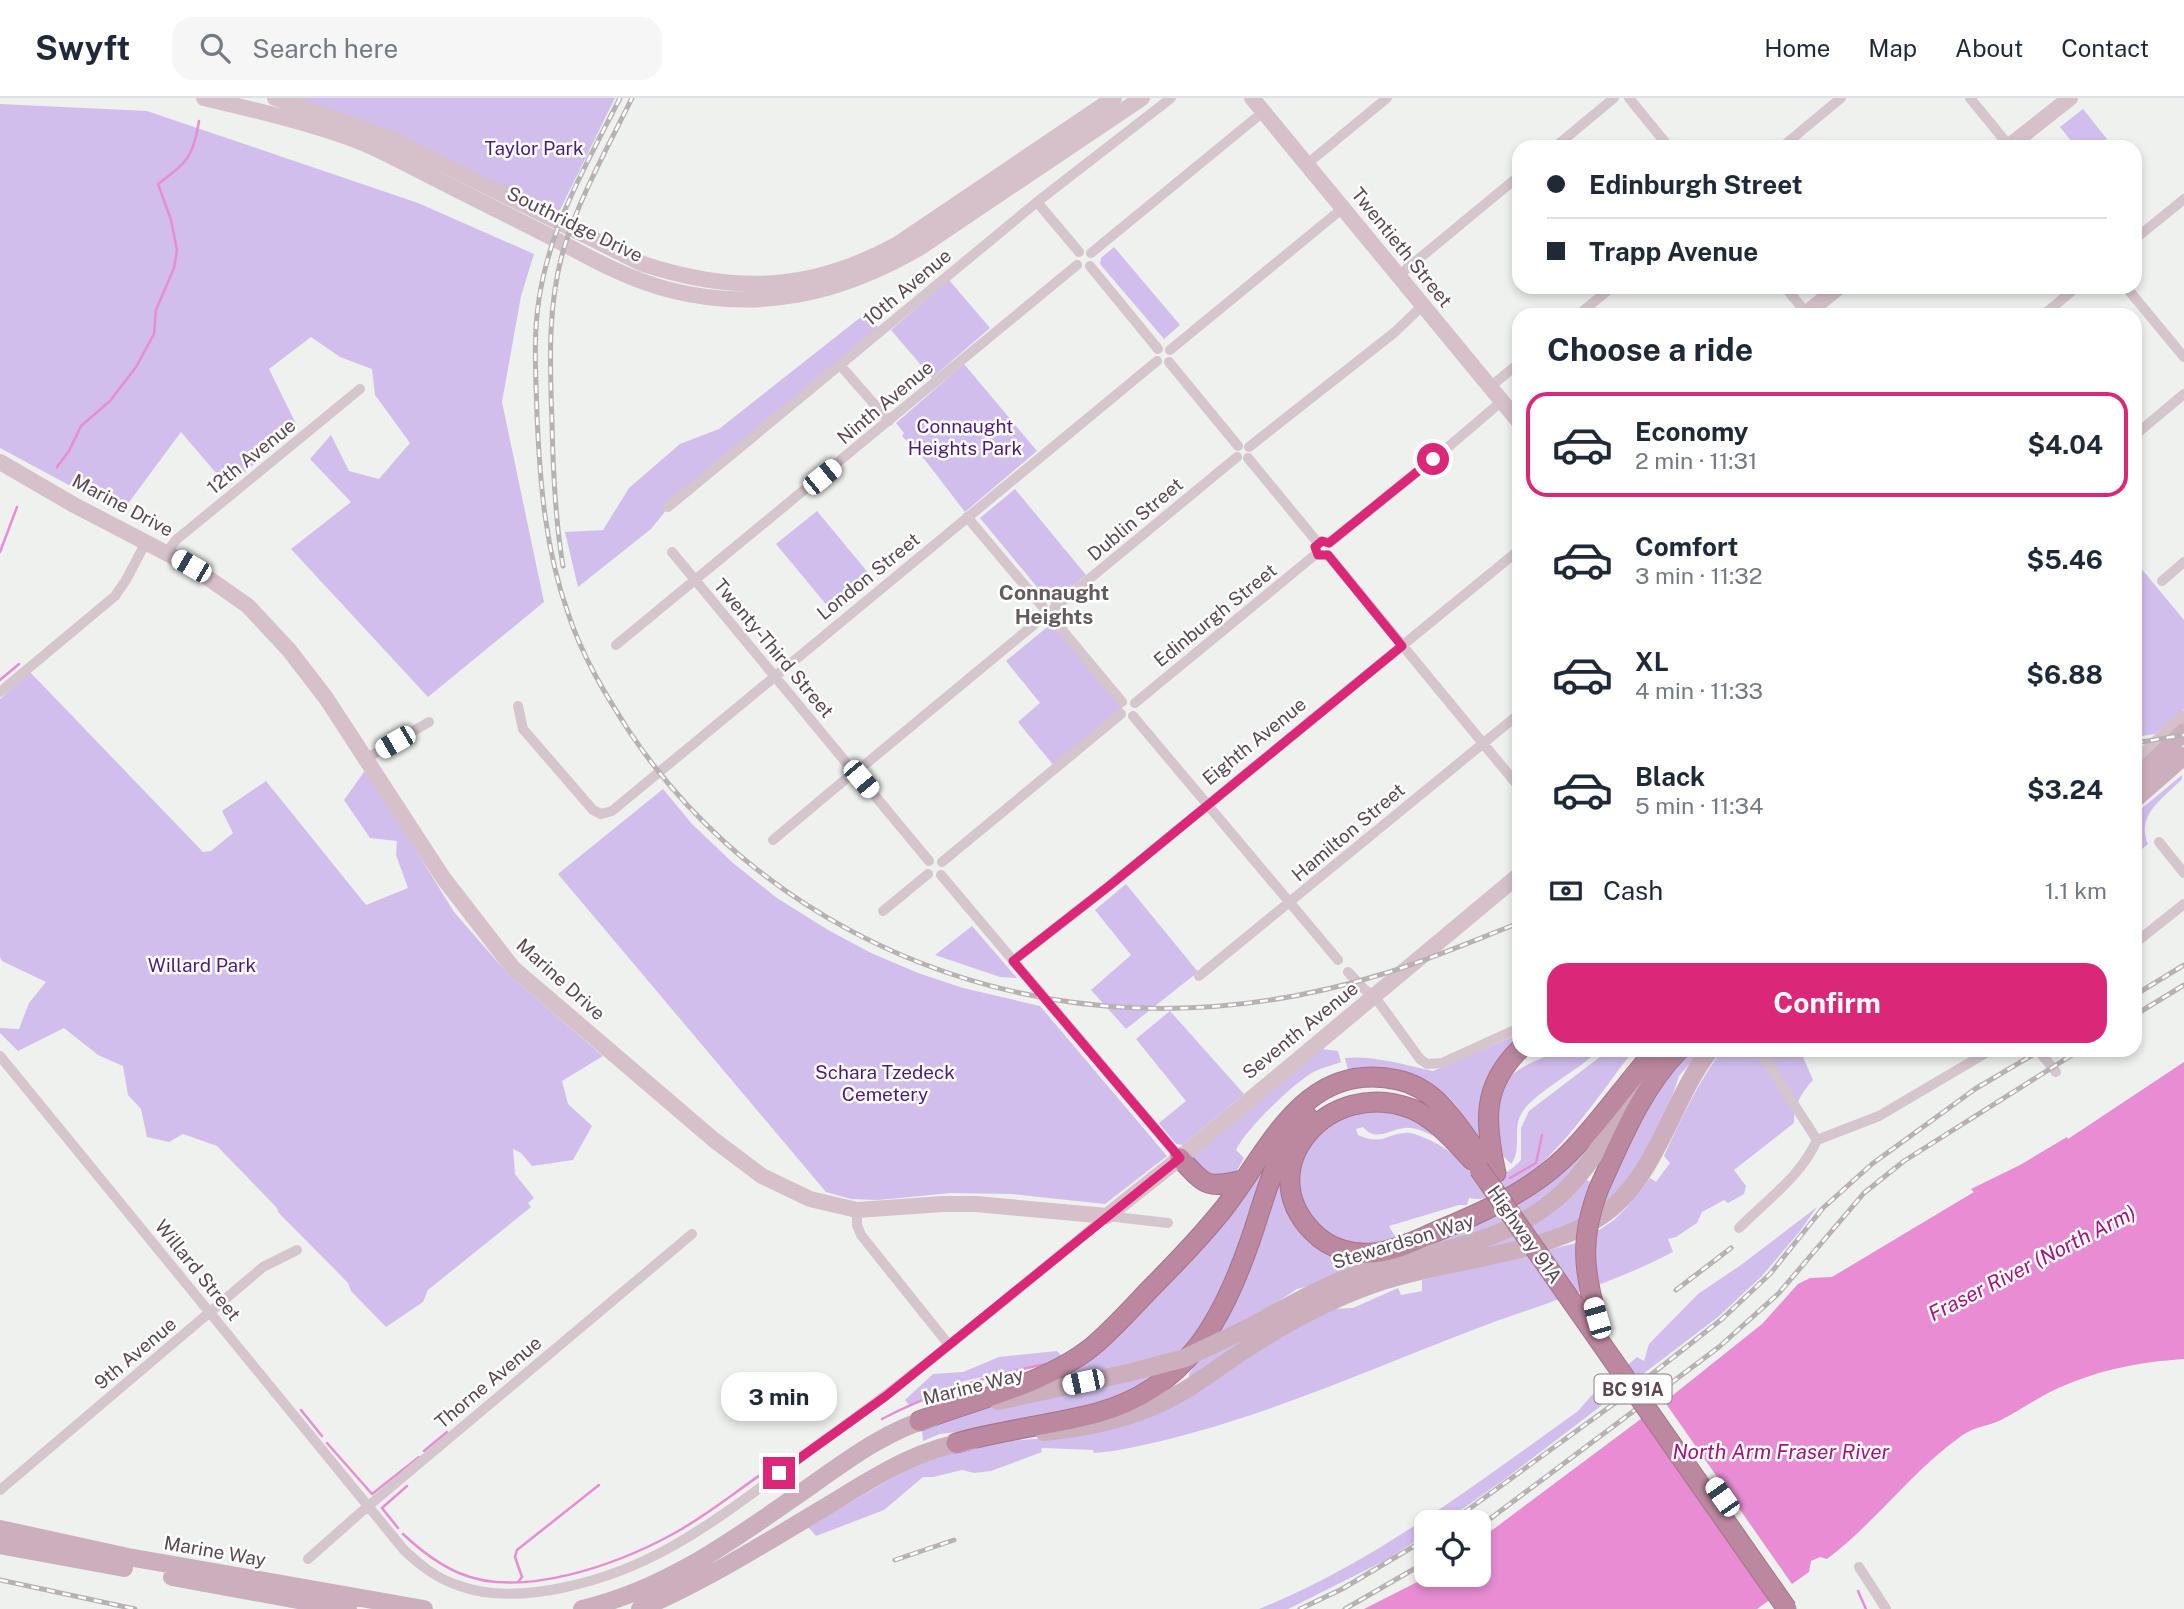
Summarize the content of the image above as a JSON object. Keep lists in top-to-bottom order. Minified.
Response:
{"streets":{"highway":["Highway 91A","BC 91A"],"main road":["Southridge Drive","Twentieth Street","Marine Drive","Seventh Avenue","Stewardson Way","Marine Way"],"street":["10th Avenue","Ninth Avenue","12th Avenue","Dublin Street","London Street","Edinburgh Street","Twenty-Third Street","Eighth Avenue","Hamilton Street","Willard Street","9th Avenue","Thorne Avenue"]},"crossings":[["Twentieth Street","Dublin Street"],["Twentieth Street","London Street"],["Ninth Avenue","Twenty-Third Street"],["12th Avenue","Marine Drive"],["Marine Drive","Seventh Avenue"],["Marine Drive","Willard Street"],["Dublin Street","Twenty-Third Street"],["London Street","Twenty-Third Street"],["Seventh Avenue","Willard Street"],["Stewardson Way","Marine Way"],["Willard Street","9th Avenue"],["Willard Street","Thorne Avenue"]],"districts":["Connaught Heights"],"water":["Fraser River (North Arm)","North Arm Fraser River"],"parks":["Taylor Park","Connaught Heights Park","Willard Park","Schara Tzedeck Cemetery"],"page":{"header":"Swyft","search":"Search here","nav":["Home","Map","About","Contact"],"banner":["Edinburgh Street","Trapp Avenue"],"heading":"Choose a ride","list":[{"name":"Economy","note":"2 min · 11:31","value":"$4.04"},{"name":"Comfort","note":"3 min · 11:32","value":"$5.46"},{"name":"XL","note":"4 min · 11:33","value":"$6.88"},{"name":"Black","note":"5 min · 11:34","value":"$3.24"}],"pay":["Cash","1.1 km"],"buttons":"Confirm","bubble":"3 min"}}
